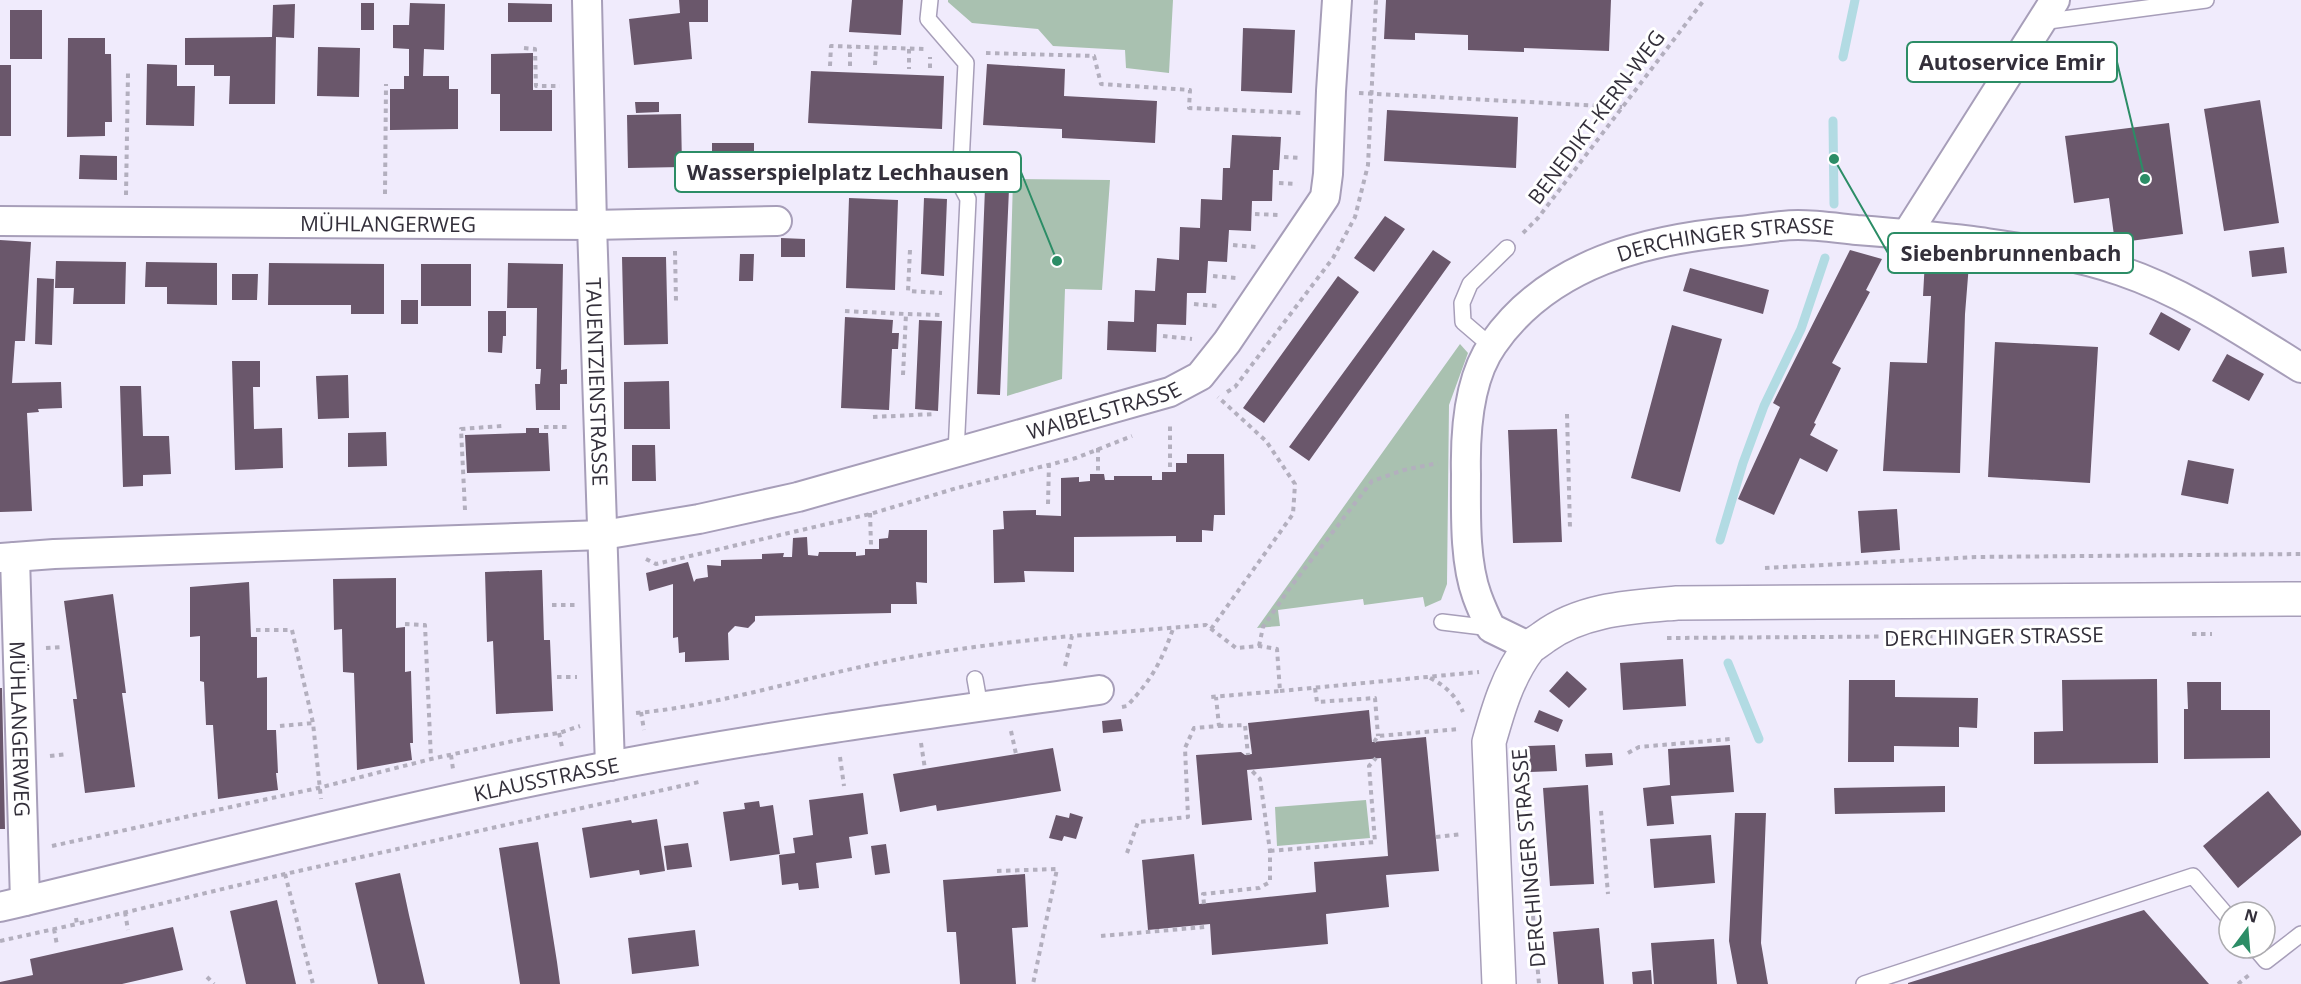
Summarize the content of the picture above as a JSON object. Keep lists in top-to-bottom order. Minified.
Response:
{"streets":{"street":["MÜHLANGERWEG","DERCHINGER STRASSE","TAUENTZIENSTRASSE","WAIBELSTRASSE","KLAUSSTRASSE"],"path":["BENEDIKT-KERN-WEG"]},"crossings":[["MÜHLANGERWEG","TAUENTZIENSTRASSE"],["MÜHLANGERWEG","WAIBELSTRASSE"],["MÜHLANGERWEG","KLAUSSTRASSE"],["TAUENTZIENSTRASSE","WAIBELSTRASSE"],["TAUENTZIENSTRASSE","KLAUSSTRASSE"]],"places":["Siebenbrunnenbach","Autoservice Emir","Wasserspielplatz Lechhausen"],"north":"top"}
